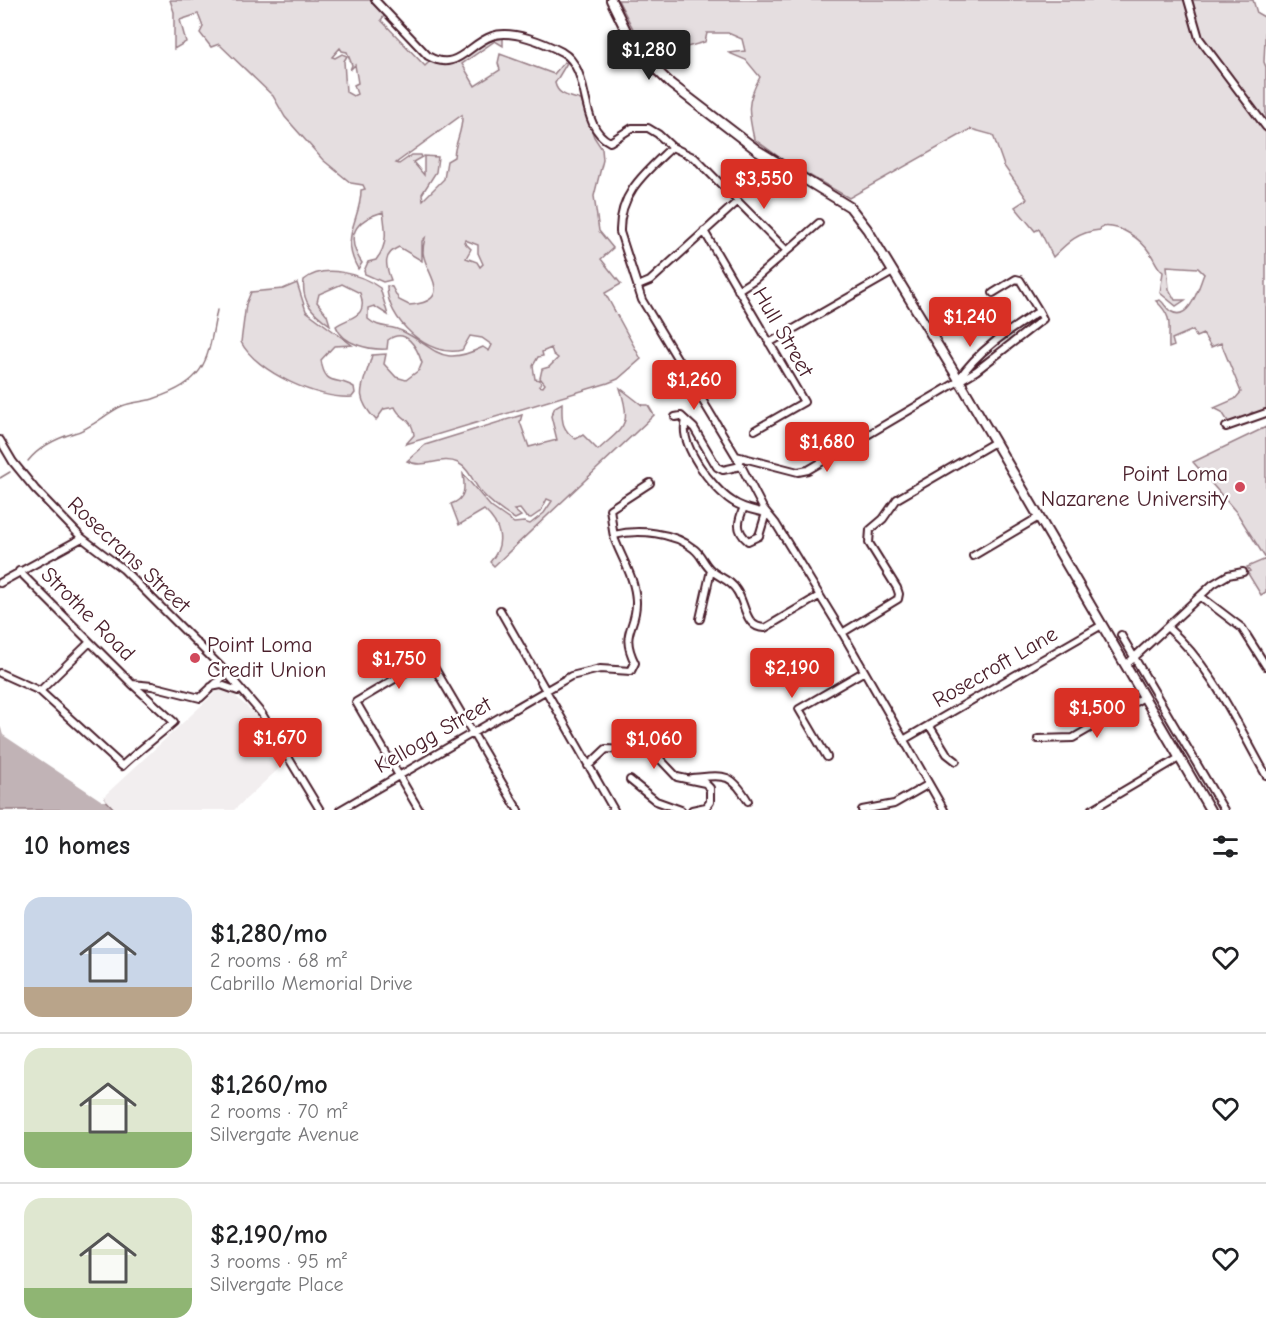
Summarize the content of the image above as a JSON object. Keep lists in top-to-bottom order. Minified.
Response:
{"streets":{"street":["Hull Street","Rosecrans Street","Strothe Road","Rosecroft Lane","Kellogg Street"]},"crossings":[["Rosecrans Street","Strothe Road"]],"places":["Point Loma Nazarene University","Point Loma Credit Union"],"page":{"price":["$1,280","$3,550","$1,240","$1,260","$1,680","$1,750","$2,190","$1,500","$1,670","$1,060"],"heading":"10 homes","list":[{"name":"$1,280/mo","note":"2 rooms · 68 m² · Cabrillo Memorial Drive"},{"name":"$1,260/mo","note":"2 rooms · 70 m² · Silvergate Avenue"},{"name":"$2,190/mo","note":"3 rooms · 95 m² · Silvergate Place"}]}}
